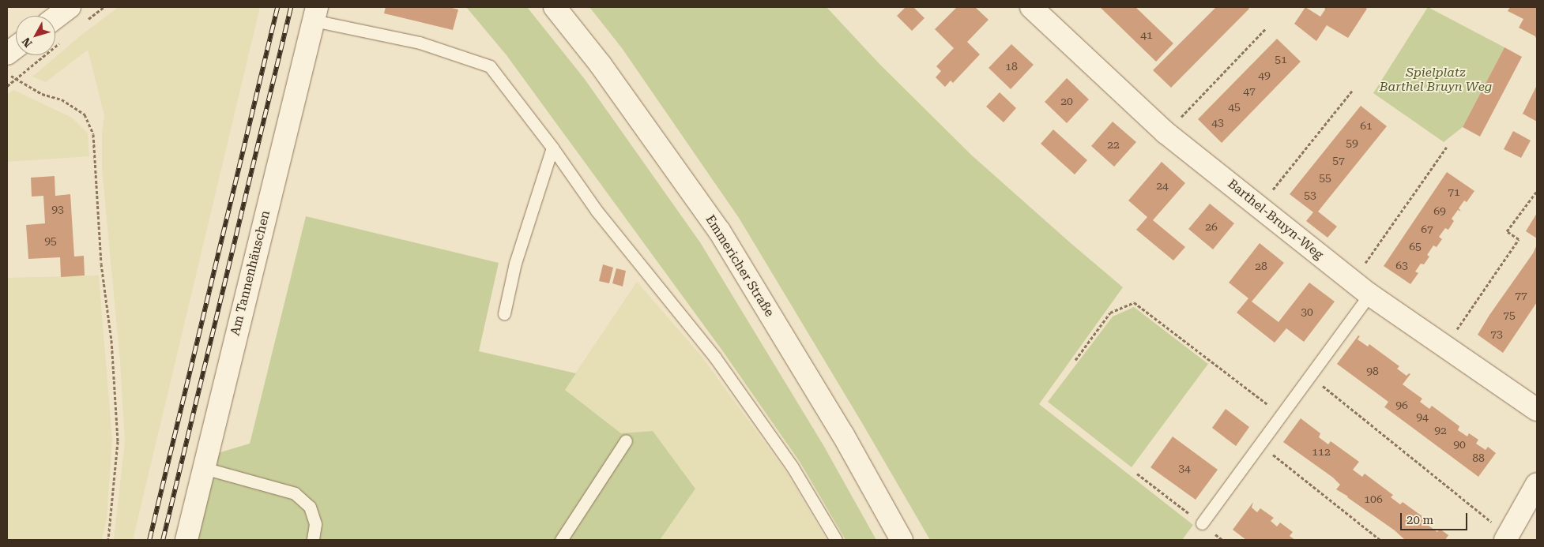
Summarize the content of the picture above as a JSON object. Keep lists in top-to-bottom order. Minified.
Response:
{"streets":{"street":["Barthel-Bruyn-Weg","Emmericher Straße","Am Tannenhäuschen"]},"parks":["Spielplatz Barthel Bruyn Weg"],"house_numbers":["41","51","18","49","47","20","45","43","61","59","22","57","55","24","71","53","93","69","26","67","95","65","63","28","77","30","75","73","98","96","94","92","90","112","88","34","106"],"scale_bar":"20 m","north":"bottom left"}
